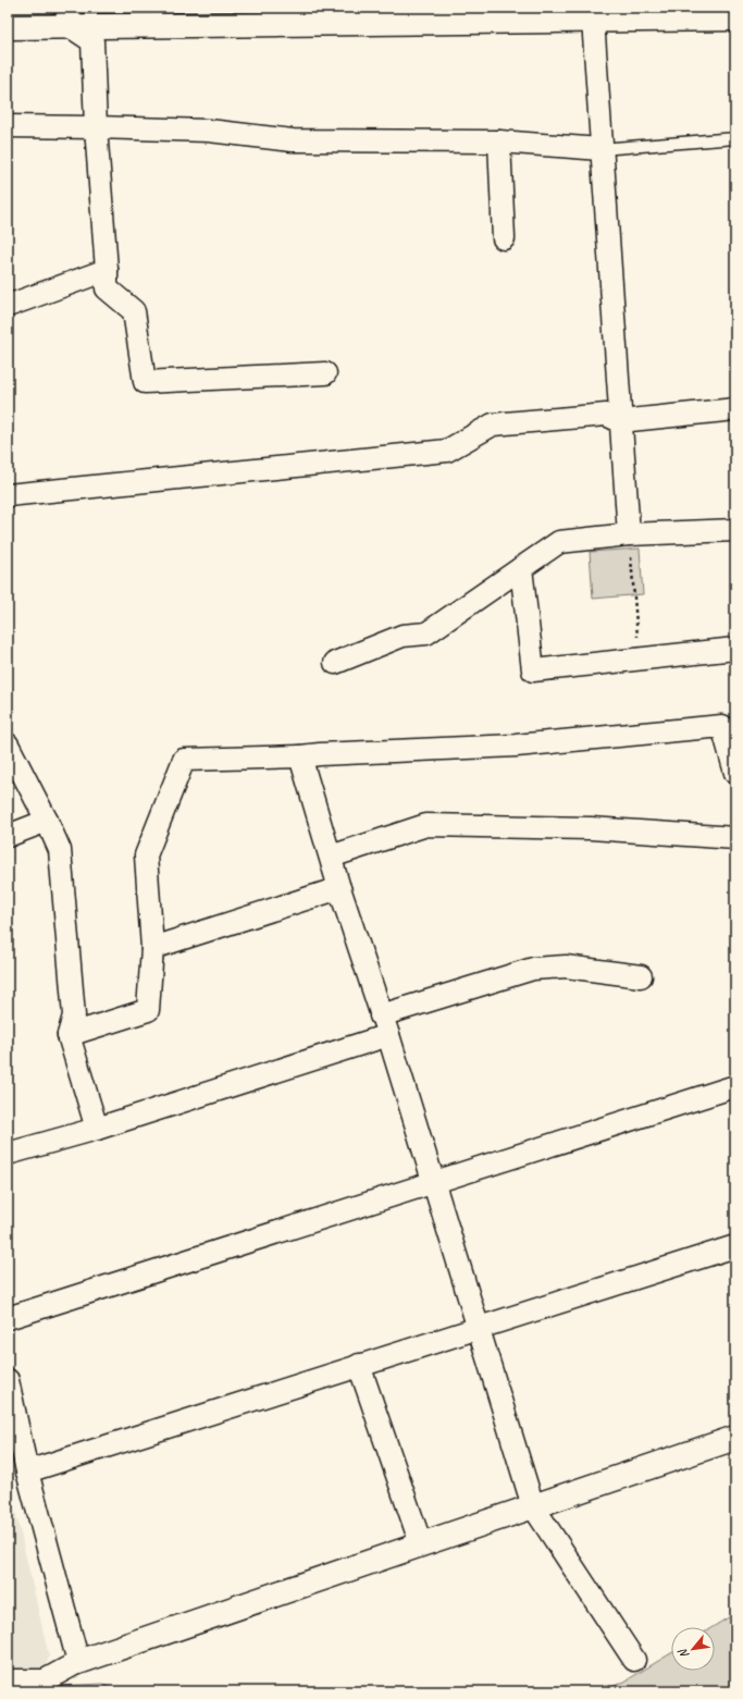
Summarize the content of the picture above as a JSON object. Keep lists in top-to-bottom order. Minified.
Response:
{"north":"bottom left"}
